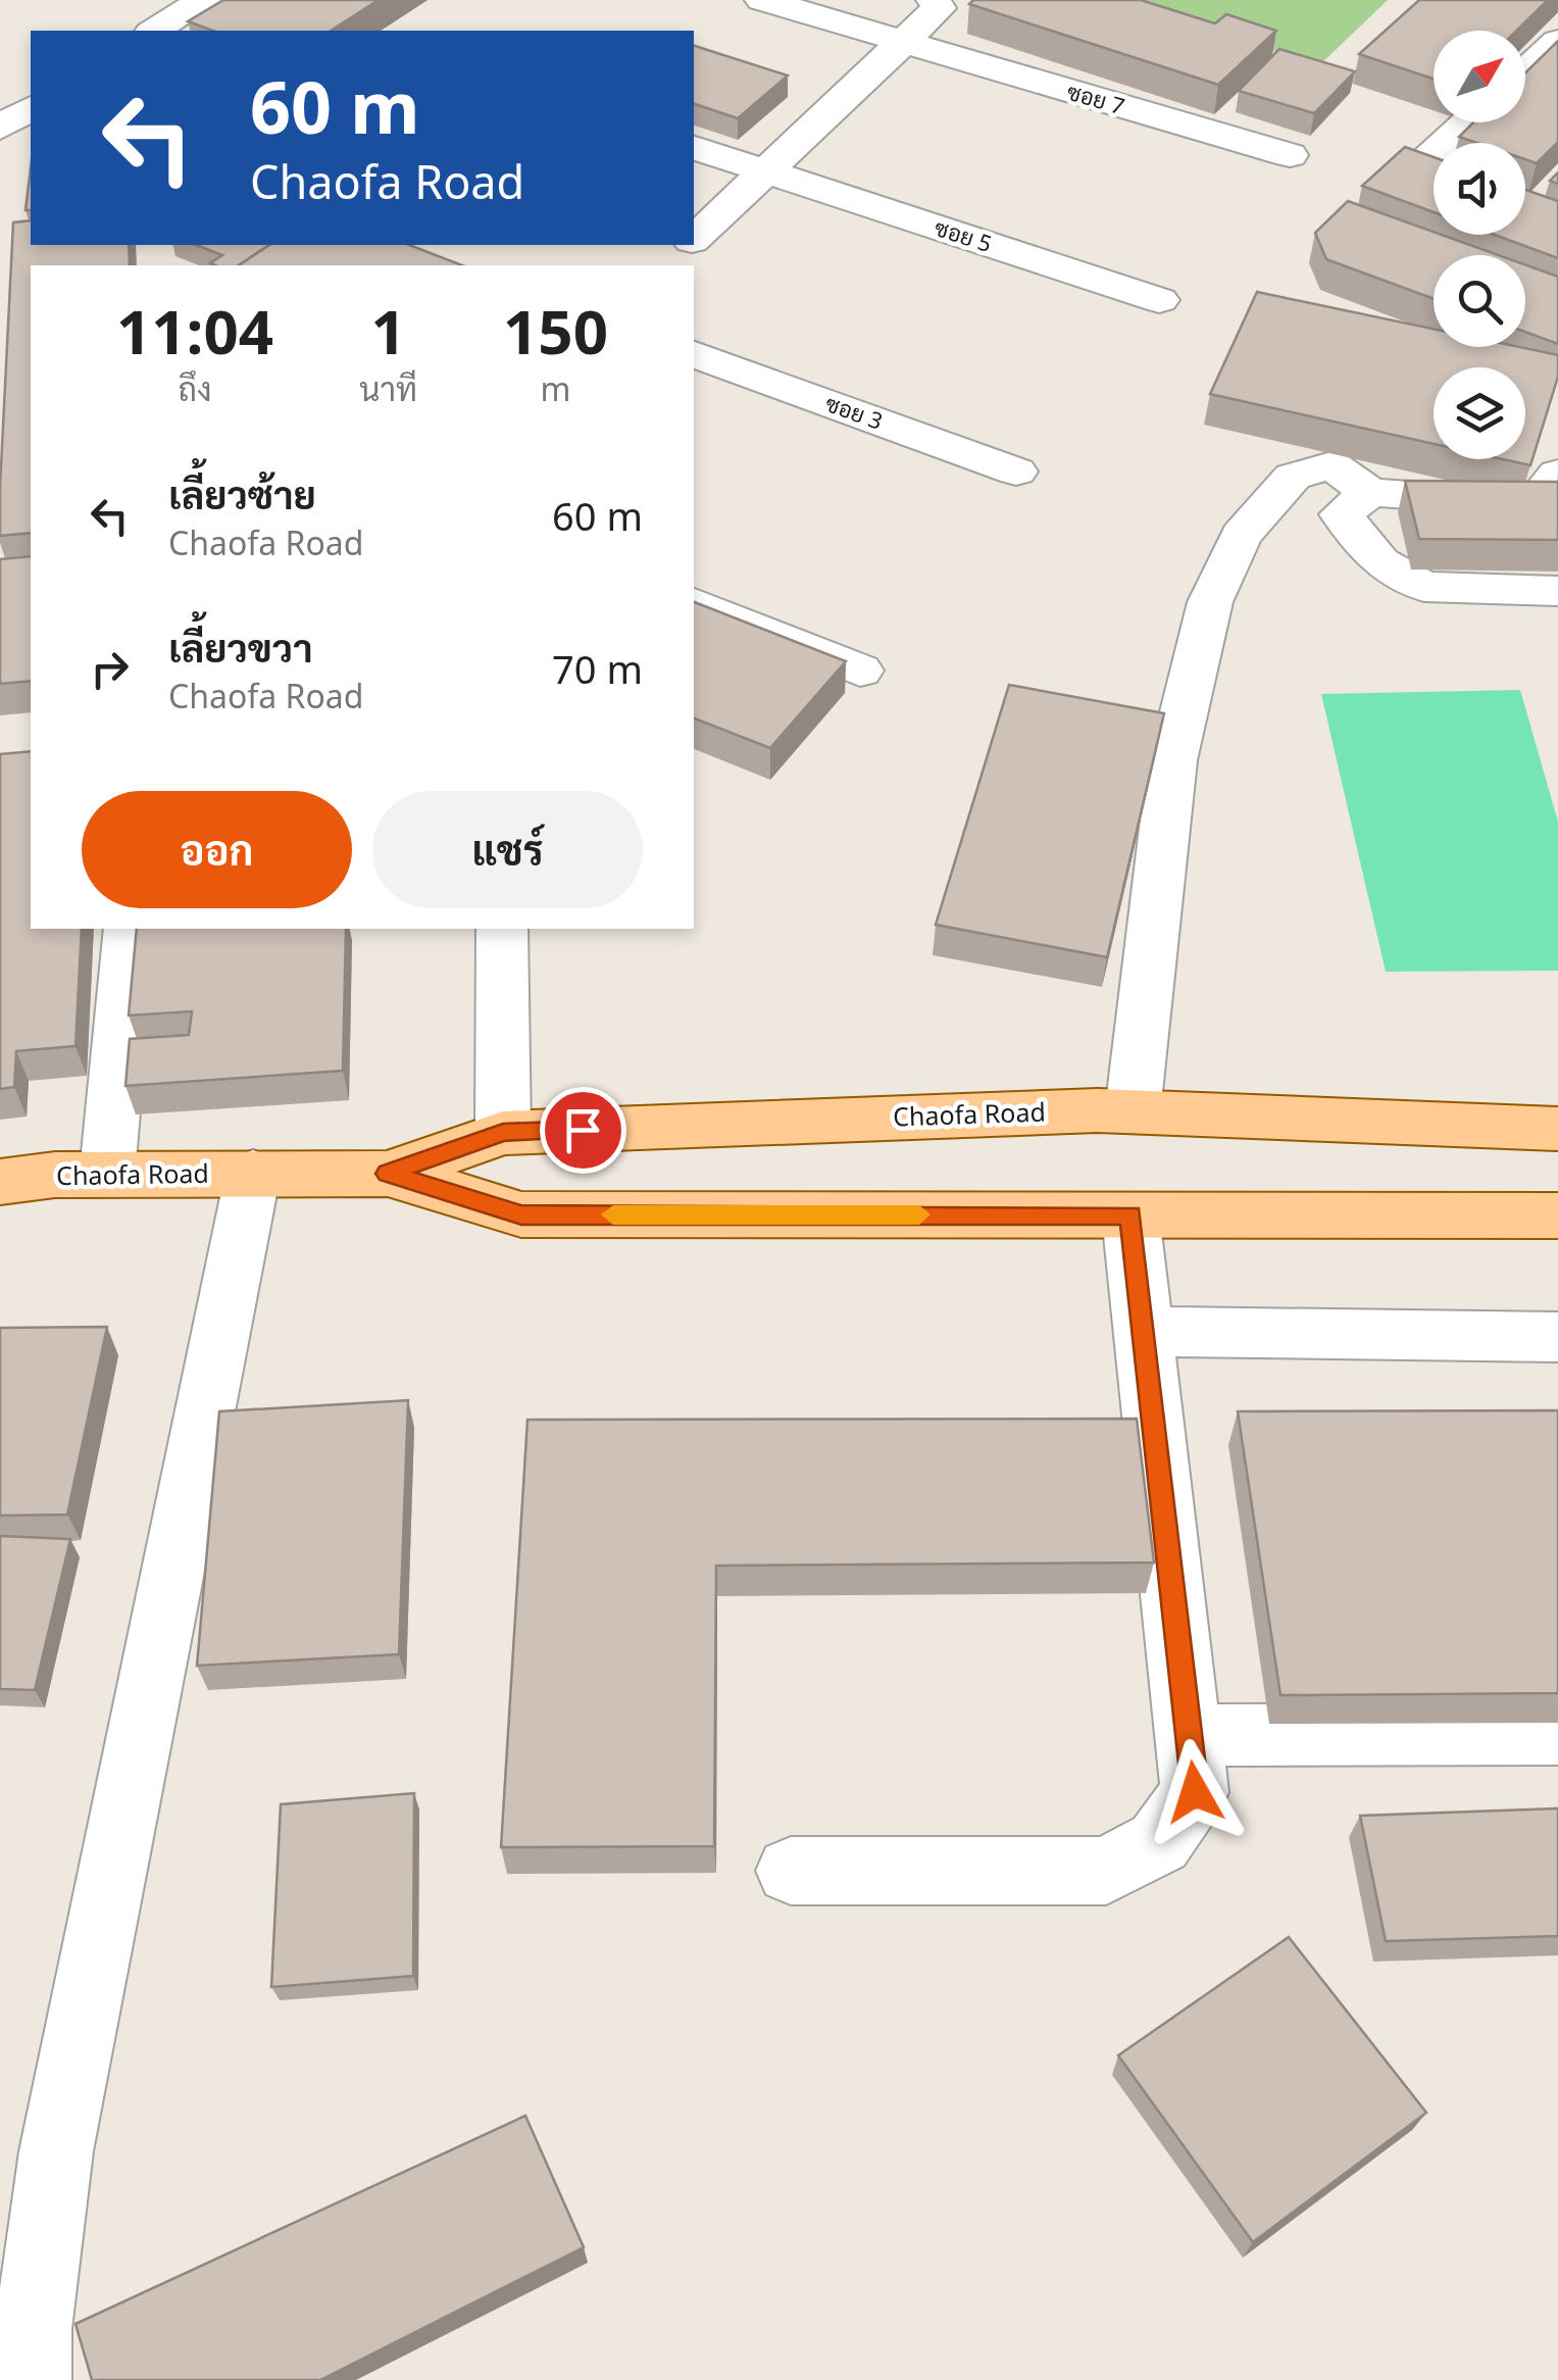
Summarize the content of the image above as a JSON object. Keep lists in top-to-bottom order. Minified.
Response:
{"streets":{"main road":["Chaofa Road"],"street":["ซอย 7","ซอย 5","ซอย 3"]},"north":"top right","page":{"turn":["60 m","Chaofa Road"],"eta":["11:04","ถึง","1","นาที","150","m"],"list":[{"name":"เลี้ยวซ้าย","note":"Chaofa Road","value":"60 m"},{"name":"เลี้ยวขวา","note":"Chaofa Road","value":"70 m"}],"buttons":["ออก","แชร์"]}}
